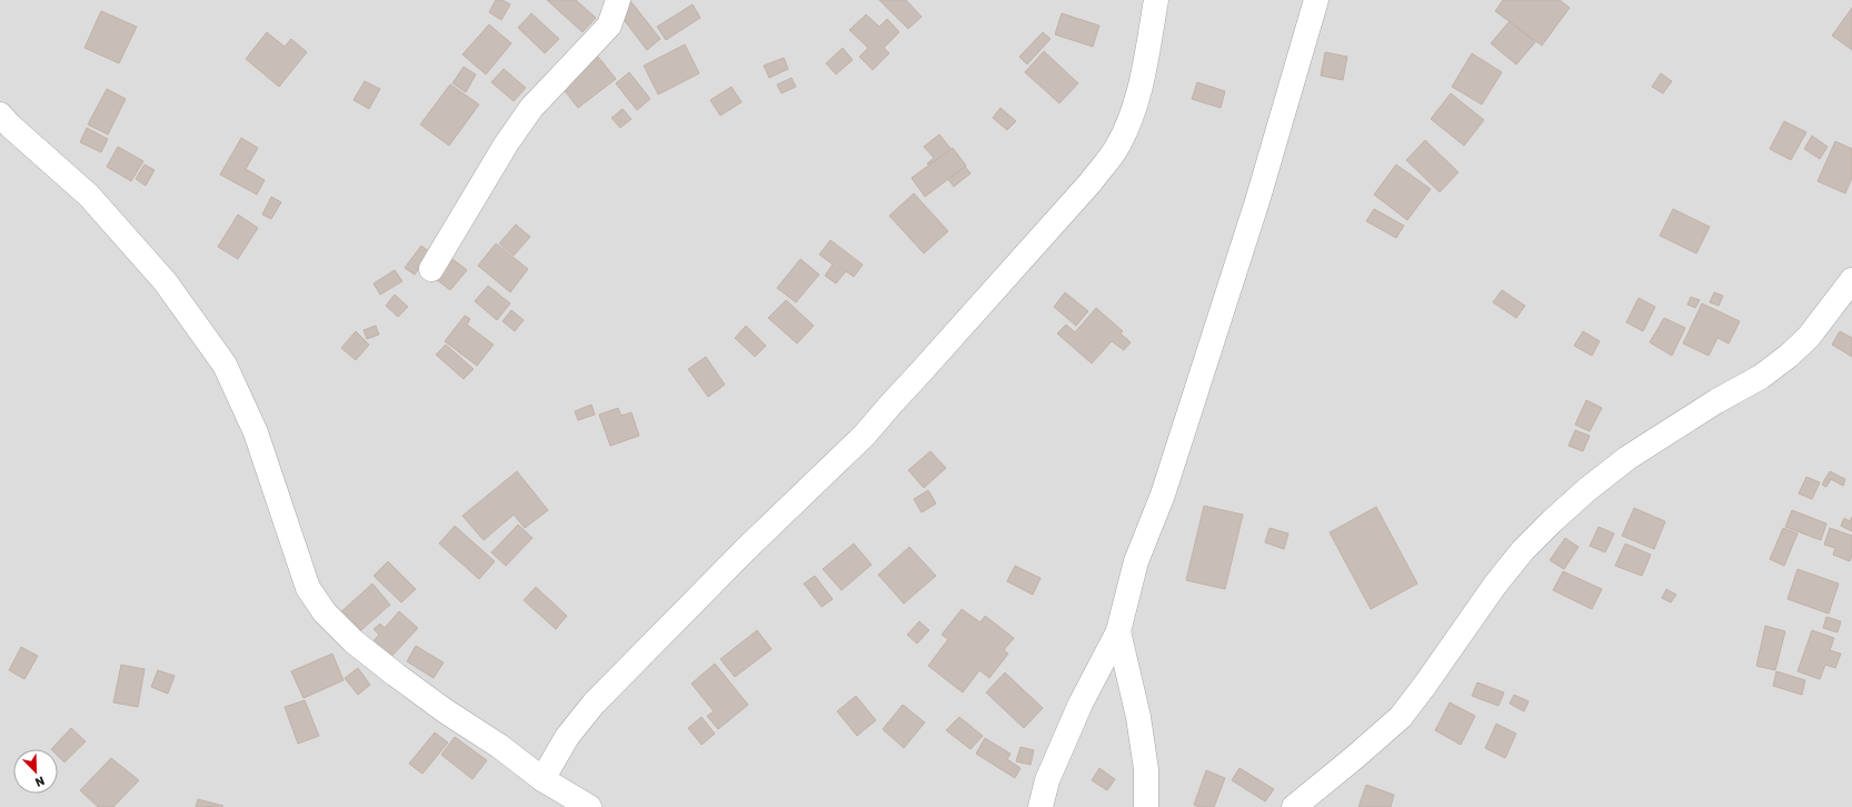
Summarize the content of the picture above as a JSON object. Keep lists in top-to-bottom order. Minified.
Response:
{"north":"bottom right"}
